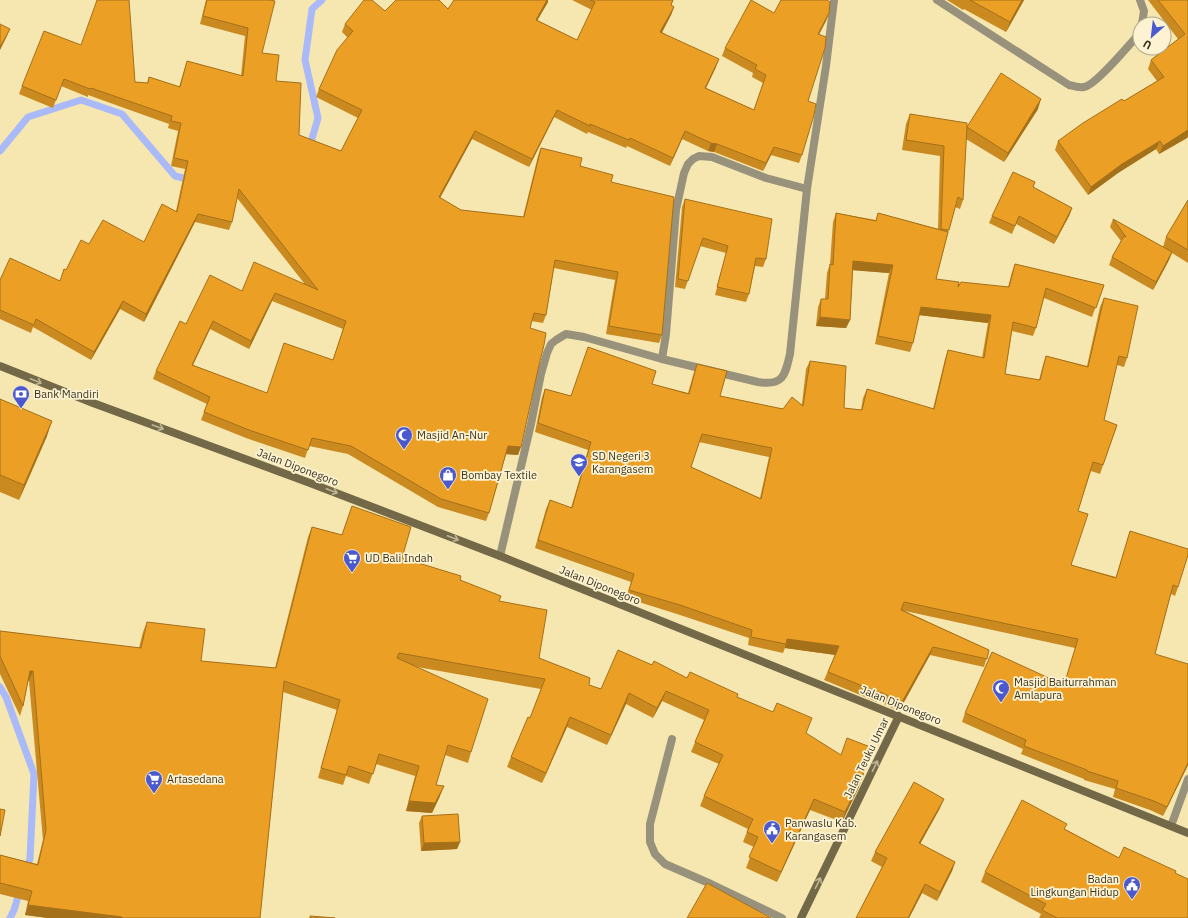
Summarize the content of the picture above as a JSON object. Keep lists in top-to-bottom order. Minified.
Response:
{"streets":{"street":["Jalan Diponegoro","Jalan Teuku Umar"]},"crossings":[["Jalan Diponegoro","Jalan Teuku Umar"]],"one_way":["Jalan Diponegoro","Jalan Teuku Umar"],"places":{"bank":["Bank Mandiri"],"mosque":["Masjid An-Nur","Masjid Baiturrahman Amlapura"],"school or university":["SD Negeri 3 Karangasem"],"shop":["Bombay Textile"],"supermarket":["UD Bali Indah","Artasedana"],"public building":["Panwaslu Kab. Karangasem","Badan Lingkungan Hidup"]},"north":"bottom left"}
